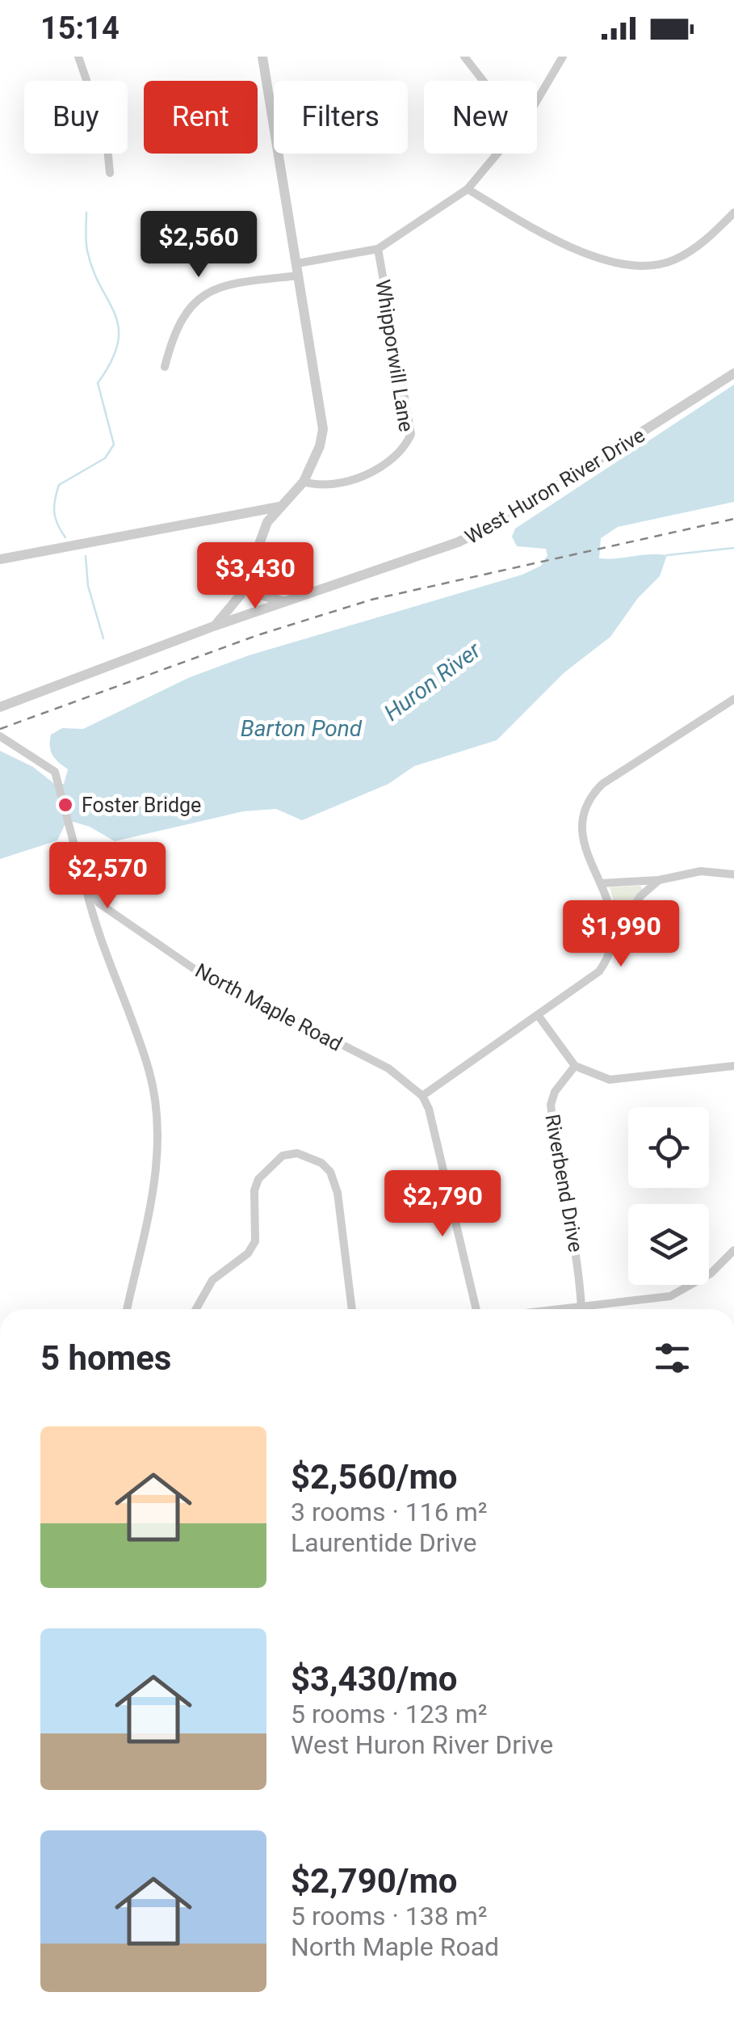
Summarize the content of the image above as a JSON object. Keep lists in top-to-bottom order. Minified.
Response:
{"streets":{"street":["Whipporwill Lane","West Huron River Drive","North Maple Road","Riverbend Drive"]},"water":["Huron River","Barton Pond"],"places":["Foster Bridge"],"page":{"status":"15:14","chip":["Buy","Rent","Filters","New"],"price":["$2,560","$3,430","$2,570","$1,990","$2,790"],"heading":"5 homes","list":[{"name":"$2,560/mo","note":"3 rooms · 116 m² · Laurentide Drive"},{"name":"$3,430/mo","note":"5 rooms · 123 m² · West Huron River Drive"},{"name":"$2,790/mo","note":"5 rooms · 138 m² · North Maple Road"}]}}
